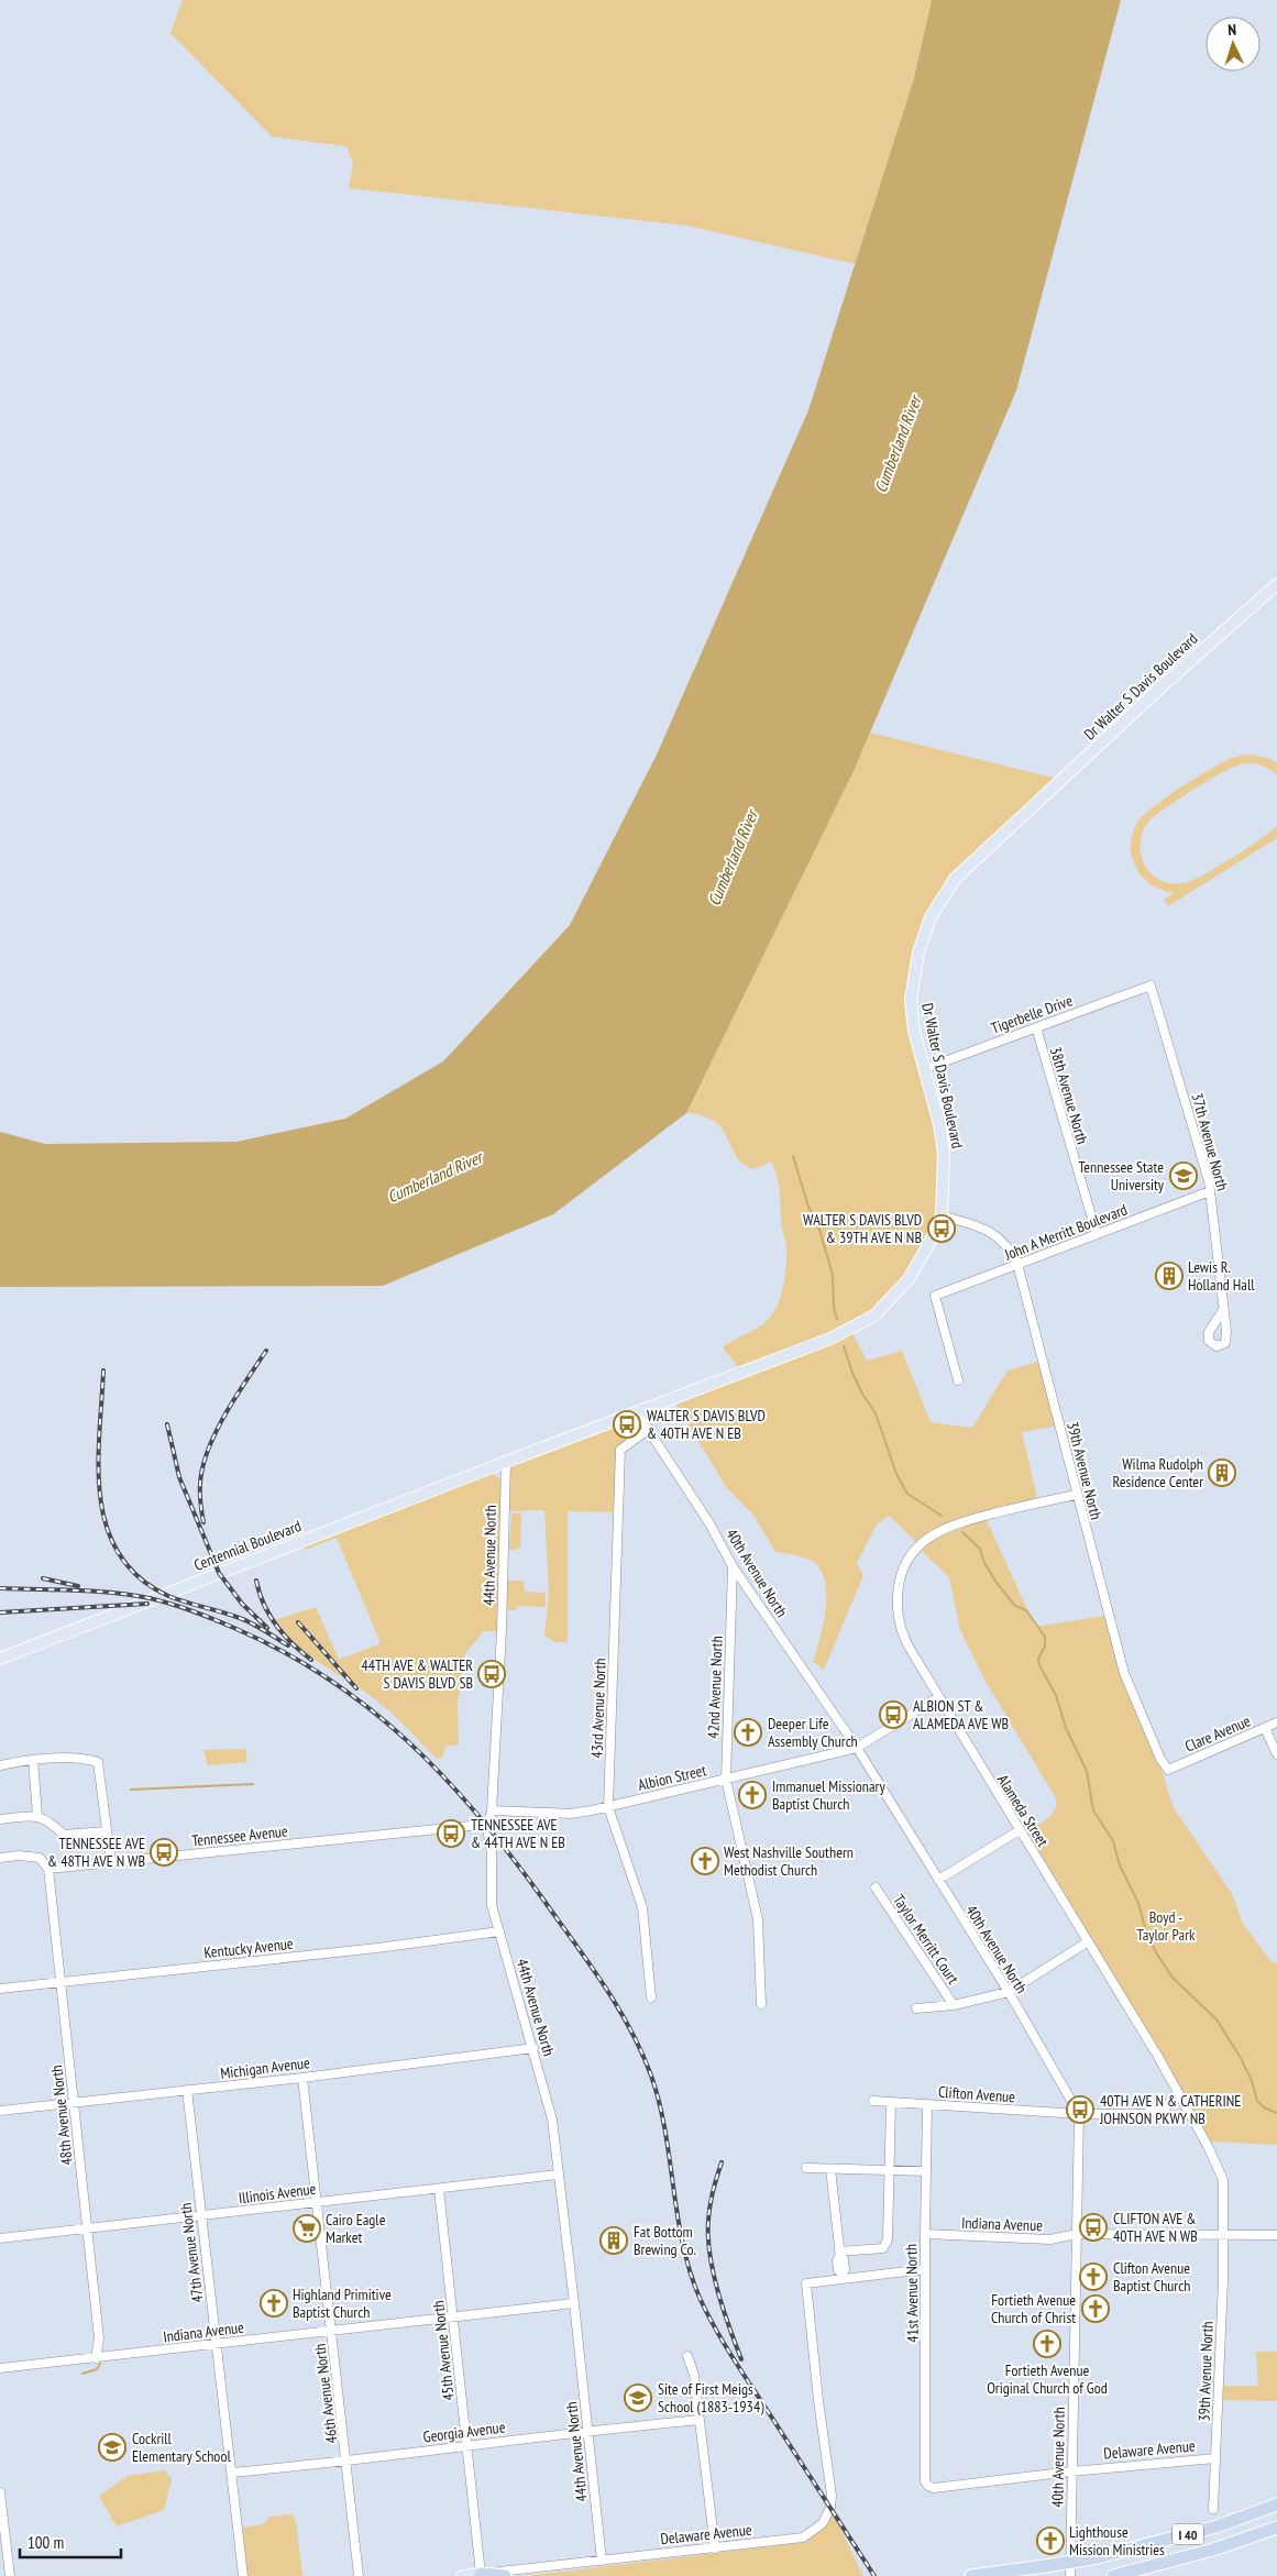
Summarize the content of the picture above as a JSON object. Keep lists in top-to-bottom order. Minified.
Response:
{"streets":{"highway":["I 40"],"main road":["Dr Walter S Davis Boulevard","Centennial Boulevard","Delaware Avenue"],"street":["Tigerbelle Drive","38th Avenue North","37th Avenue North","John A Merritt Boulevard","39th Avenue North","44th Avenue North","40th Avenue North","42nd Avenue North","43rd Avenue North","Clare Avenue","Albion Street","Alameda Street","Tennessee Avenue","Taylor Merritt Court","Kentucky Avenue","Michigan Avenue","Clifton Avenue","48th Avenue North","Illinois Avenue","Indiana Avenue","47th Avenue North","41st Avenue North","45th Avenue North","46th Avenue North","Georgia Avenue"]},"crossings":[["Dr Walter S Davis Boulevard","Tigerbelle Drive"],["Dr Walter S Davis Boulevard","39th Avenue North"],["Dr Walter S Davis Boulevard","Centennial Boulevard"],["Dr Walter S Davis Boulevard","40th Avenue North"],["Tigerbelle Drive","38th Avenue North"],["Tigerbelle Drive","37th Avenue North"],["38th Avenue North","John A Merritt Boulevard"],["37th Avenue North","John A Merritt Boulevard"],["John A Merritt Boulevard","39th Avenue North"],["39th Avenue North","Clare Avenue"],["39th Avenue North","Alameda Street"],["39th Avenue North","Delaware Avenue"],["Centennial Boulevard","44th Avenue North"],["Centennial Boulevard","40th Avenue North"],["44th Avenue North","Albion Street"],["44th Avenue North","Tennessee Avenue"],["44th Avenue North","Kentucky Avenue"],["44th Avenue North","Michigan Avenue"],["44th Avenue North","Illinois Avenue"],["44th Avenue North","Indiana Avenue"],["44th Avenue North","Georgia Avenue"],["44th Avenue North","Delaware Avenue"],["40th Avenue North","42nd Avenue North"],["40th Avenue North","43rd Avenue North"],["40th Avenue North","Albion Street"],["40th Avenue North","Clifton Avenue"],["40th Avenue North","Indiana Avenue"],["40th Avenue North","Delaware Avenue"],["42nd Avenue North","Albion Street"],["43rd Avenue North","Albion Street"],["Albion Street","Alameda Street"],["Alameda Street","Clifton Avenue"],["Tennessee Avenue","48th Avenue North"],["Kentucky Avenue","48th Avenue North"],["Michigan Avenue","48th Avenue North"],["Michigan Avenue","47th Avenue North"],["Michigan Avenue","46th Avenue North"],["Clifton Avenue","41st Avenue North"],["48th Avenue North","Illinois Avenue"],["48th Avenue North","Indiana Avenue"],["Illinois Avenue","47th Avenue North"],["Illinois Avenue","45th Avenue North"],["Illinois Avenue","46th Avenue North"],["Indiana Avenue","47th Avenue North"],["Indiana Avenue","41st Avenue North"],["Indiana Avenue","45th Avenue North"],["Indiana Avenue","46th Avenue North"],["47th Avenue North","Georgia Avenue"],["41st Avenue North","Delaware Avenue"],["45th Avenue North","Georgia Avenue"],["45th Avenue North","Delaware Avenue"],["46th Avenue North","Georgia Avenue"]],"water":["Cumberland River"],"parks":["Boyd - Taylor Park"],"places":{"school or university":["Tennessee State University","Site of First Meigs School (1883-1934)","Cockrill Elementary School"],"bus stop":["WALTER S DAVIS BLVD & 39TH AVE N NB","WALTER S DAVIS BLVD & 40TH AVE N EB","44TH AVE & WALTER S DAVIS BLVD SB","ALBION ST & ALAMEDA AVE WB","TENNESSEE AVE & 44TH AVE N EB","TENNESSEE AVE & 48TH AVE N WB","40TH AVE N & CATHERINE JOHNSON PKWY NB","CLIFTON AVE & 40TH AVE N WB"],"building":["Lewis R. Holland Hall","Wilma Rudolph Residence Center","Fat Bottom Brewing Co."],"church":["Deeper Life Assembly Church","Immanuel Missionary Baptist Church","West Nashville Southern Methodist Church","Clifton Avenue Baptist Church","Highland Primitive Baptist Church","Fortieth Avenue Church of Christ","Fortieth Avenue Original Church of God","Lighthouse Mission Ministries"],"supermarket":["Cairo Eagle Market"]},"scale_bar":"100 m","north":"top"}
